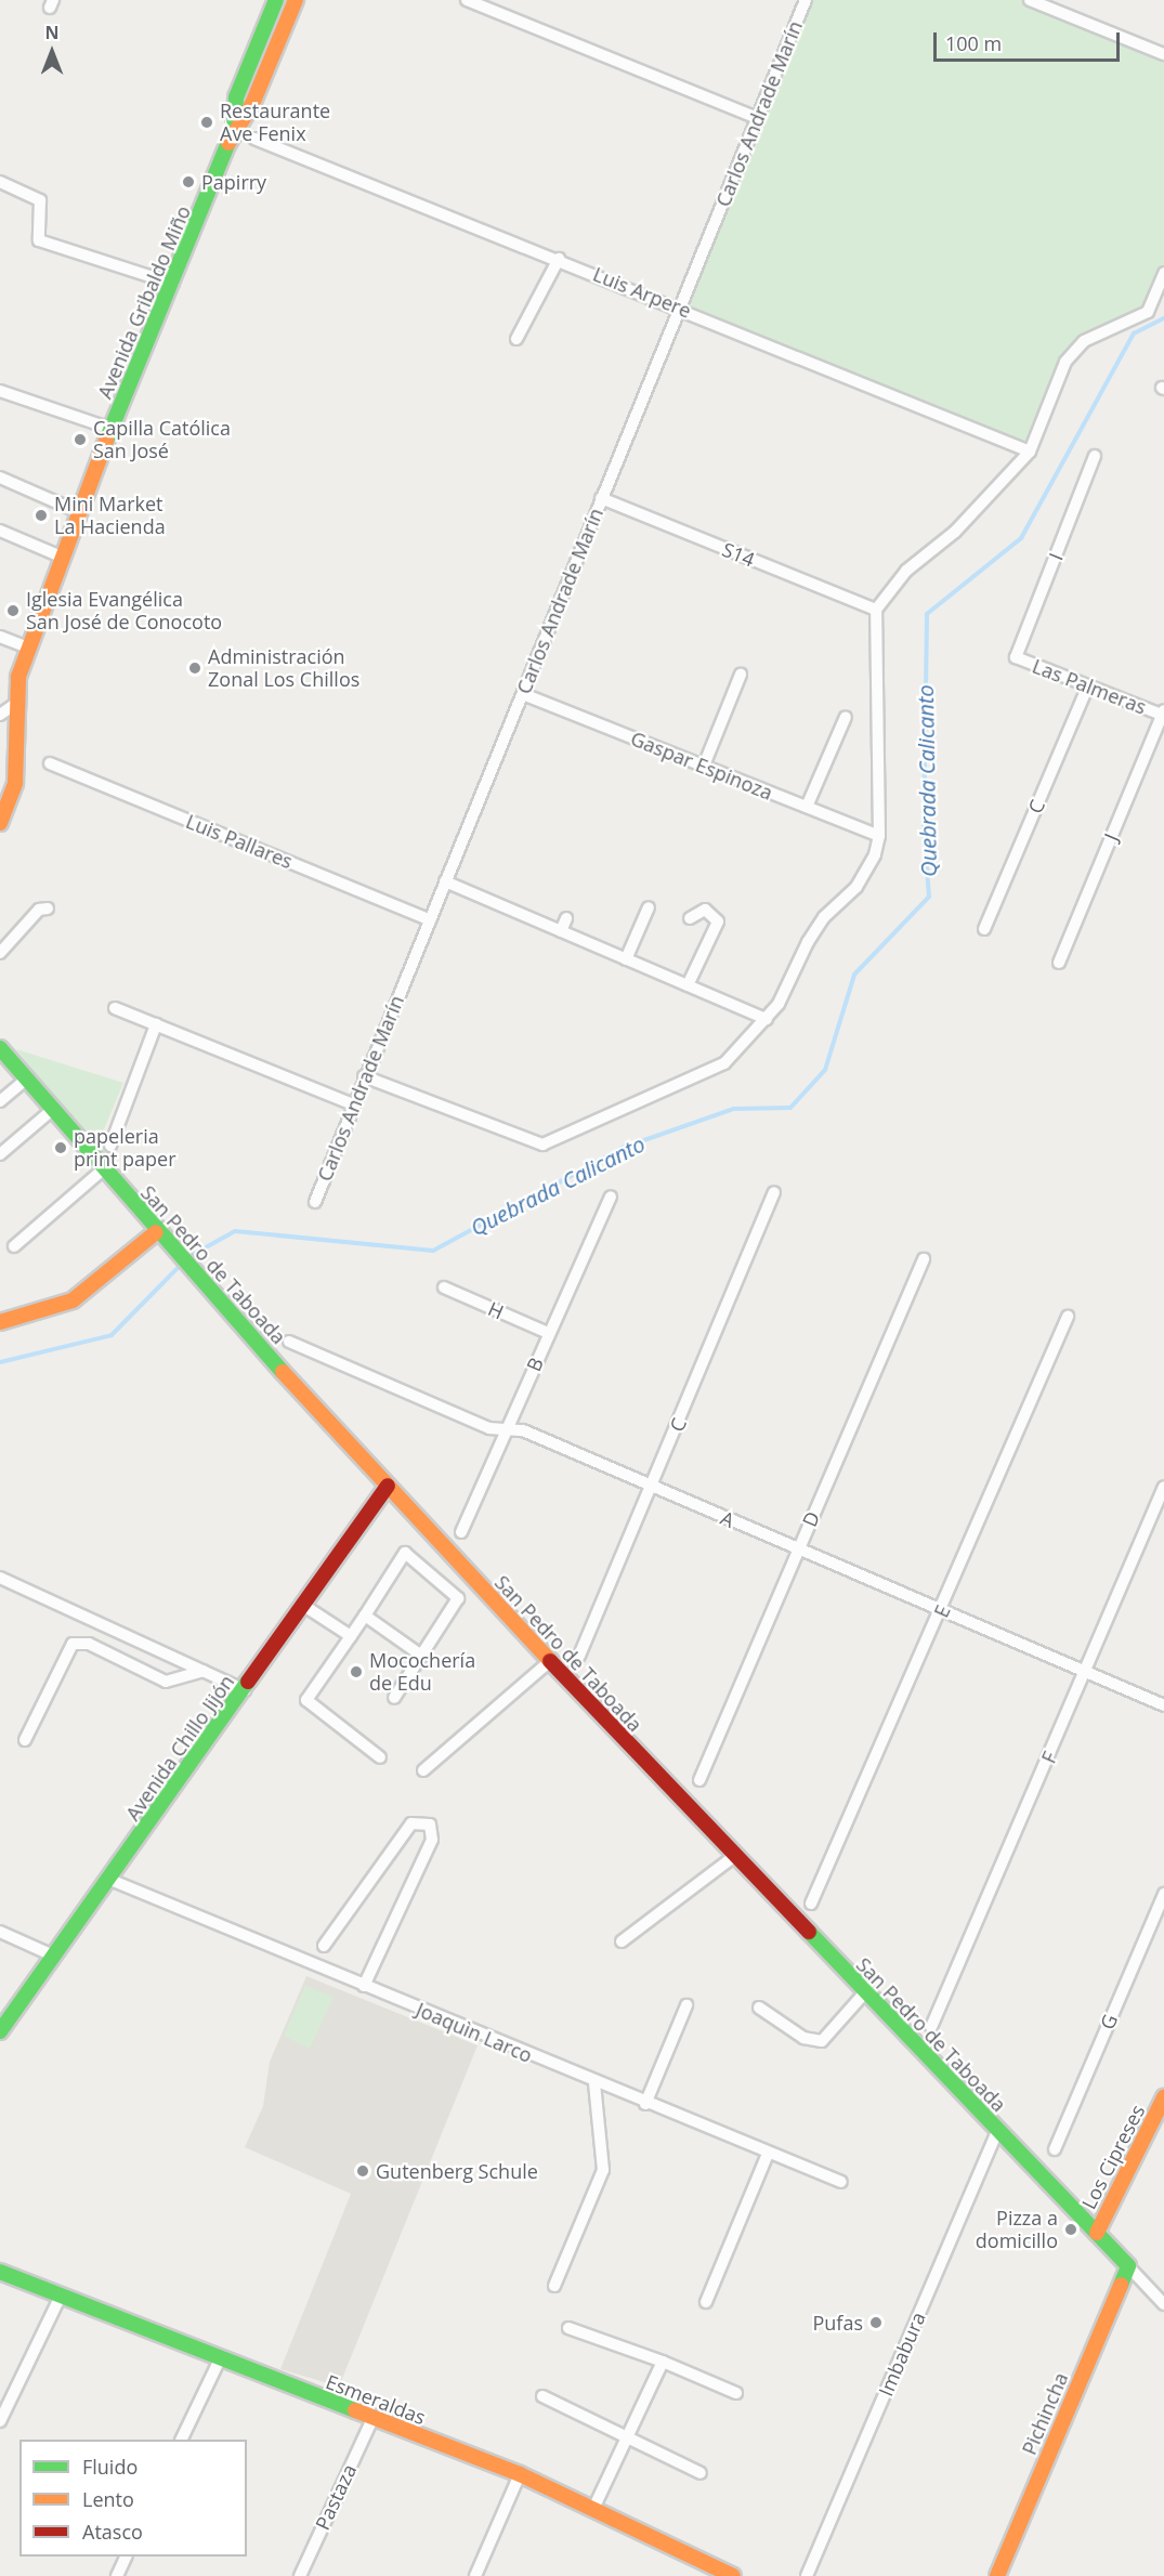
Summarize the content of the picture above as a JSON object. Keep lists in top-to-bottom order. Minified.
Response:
{"streets":{"street":["Carlos Andrade Marín","Luis Arpere","Avenida Gribaldo Miño","S14","I","Las Palmeras","Gaspar Espinoza","C","J","Luis Pallares","San Pedro de Taboada","H","B","A","D","E","Avenida Chillo Jijón","F","G","Joaquìn Larco","Los Cipreses","Imbabura","Esmeraldas","Pichincha","Pastaza"]},"crossings":[["Carlos Andrade Marín","Luis Arpere"],["Carlos Andrade Marín","S14"],["Carlos Andrade Marín","Gaspar Espinoza"],["Carlos Andrade Marín","Luis Pallares"],["I","Las Palmeras"],["Las Palmeras","C"],["Las Palmeras","J"],["C","A"],["San Pedro de Taboada","Avenida Chillo Jijón"],["San Pedro de Taboada","Los Cipreses"],["San Pedro de Taboada","Imbabura"],["San Pedro de Taboada","Pichincha"],["H","B"],["B","A"],["A","D"],["A","E"],["A","F"],["Avenida Chillo Jijón","Joaquìn Larco"],["Esmeraldas","Pastaza"]],"water":["Quebrada Calicanto"],"places":["Restaurante Ave Fenix","Papirry","Capilla Católica San José","Mini Market La Hacienda","Iglesia Evangélica San José de Conocoto","Administración Zonal Los Chillos","papeleria print paper","Mocochería de Edu","Gutenberg Schule","Pizza a domicillo","Pufas"],"legend":["Fluido","Lento","Atasco"],"scale_bar":"100 m","north":"top"}
